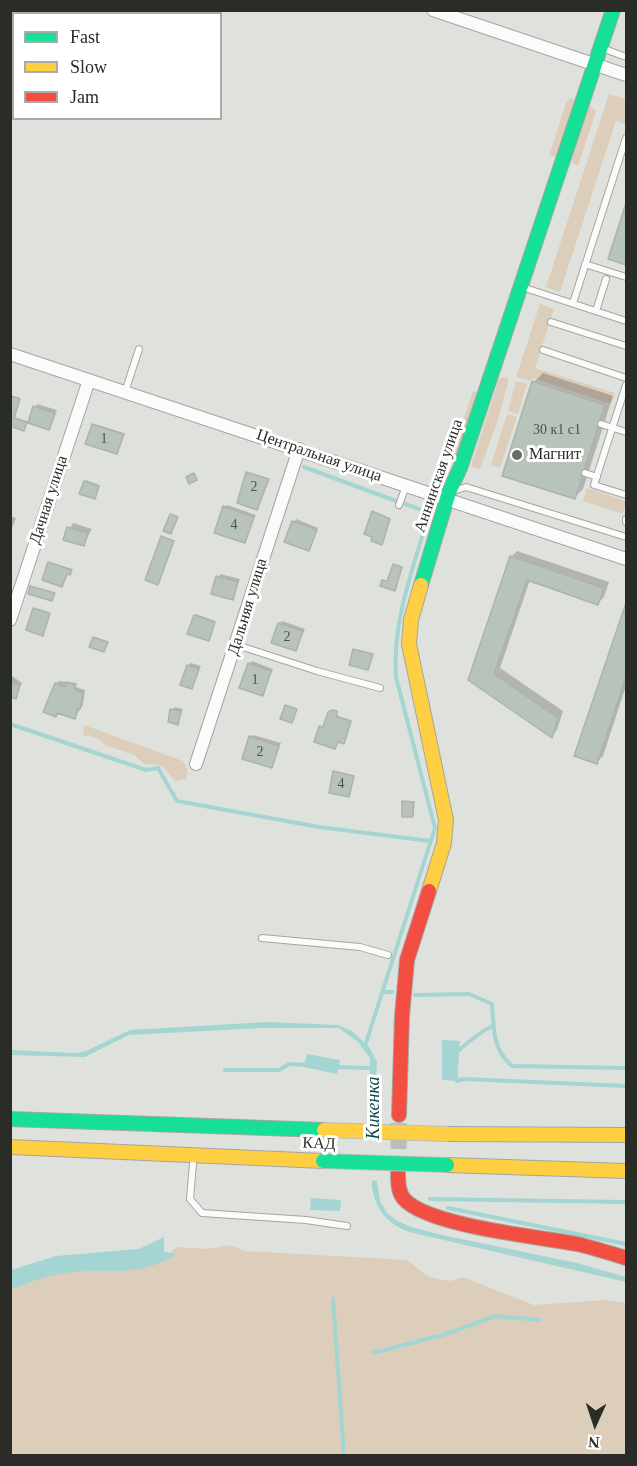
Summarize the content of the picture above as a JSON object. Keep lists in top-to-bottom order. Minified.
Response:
{"streets":{"main road":["Аннинская улица","КАД"],"street":["Центральная улица","Дачная улица","Дальняя улица"]},"crossings":[["Центральная улица","Аннинская улица"],["Центральная улица","Дачная улица"],["Центральная улица","Дальняя улица"]],"water":["Кикенка"],"places":["Магнит"],"house_numbers":["30 к1 с1","1","2","4","2","1","2","4"],"legend":["Fast","Slow","Jam"],"north":"bottom"}
